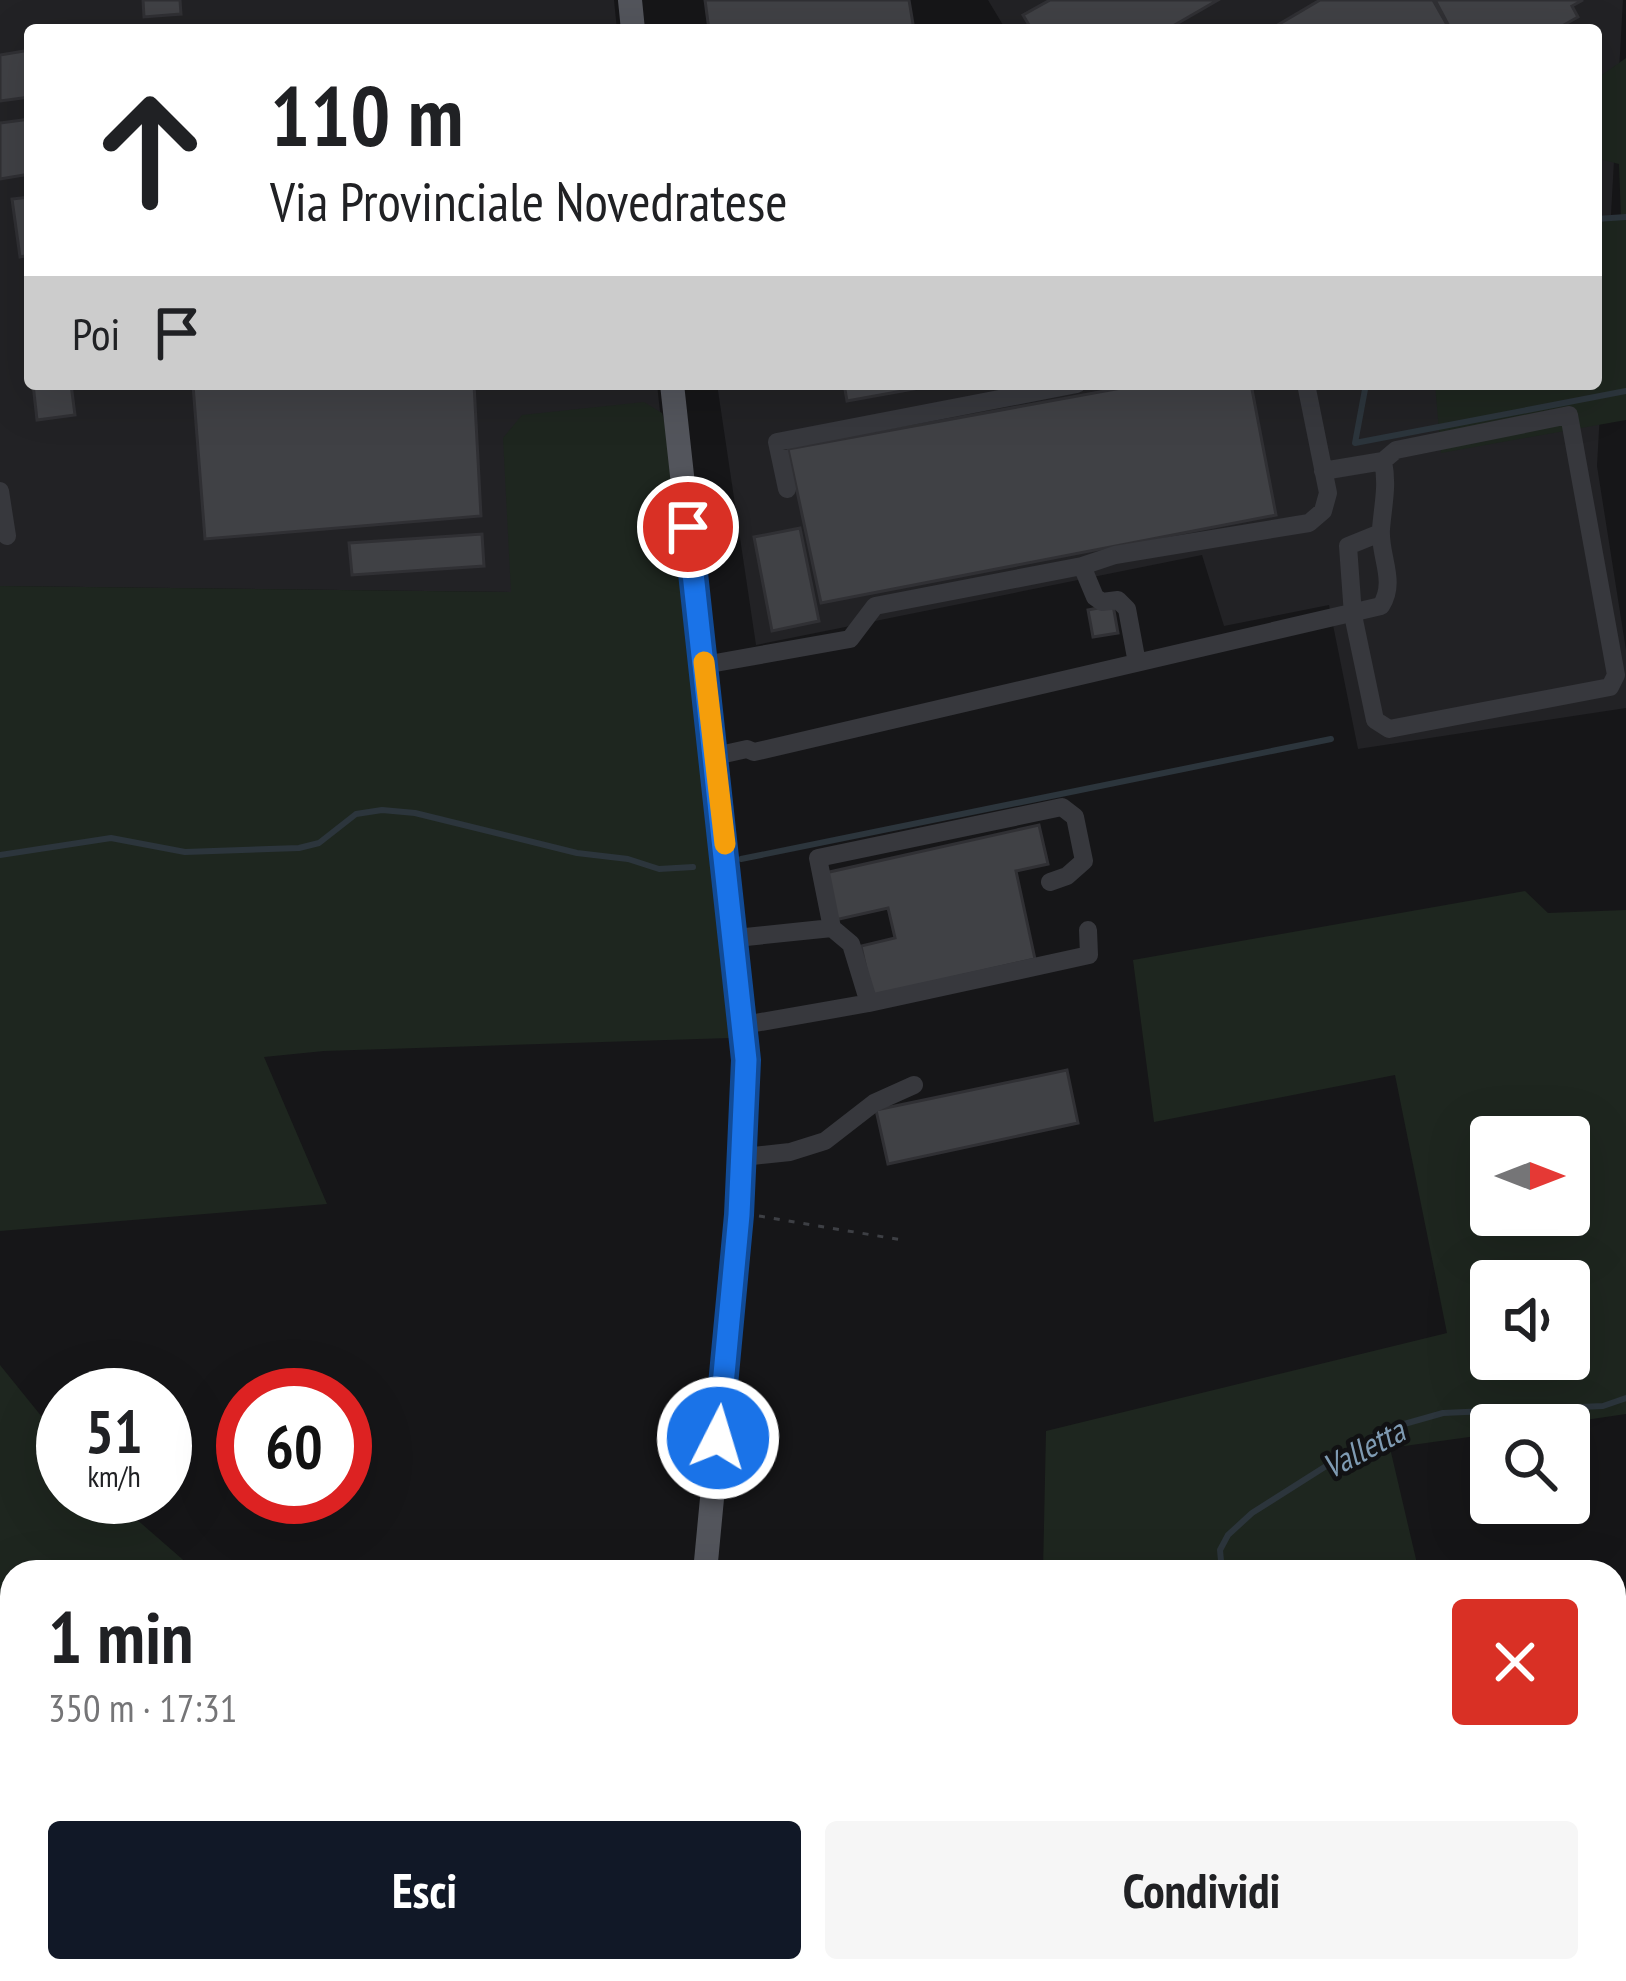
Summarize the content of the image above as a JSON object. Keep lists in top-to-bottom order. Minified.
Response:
{"water":["Valletta"],"north":"right","page":{"turn":["110 m","Via Provinciale Novedratese"],"then":"Poi","speed":"51 km/h","limit":"60","heading":["1 min","350 m · 17:31"],"buttons":["Esci","Condividi"]}}
